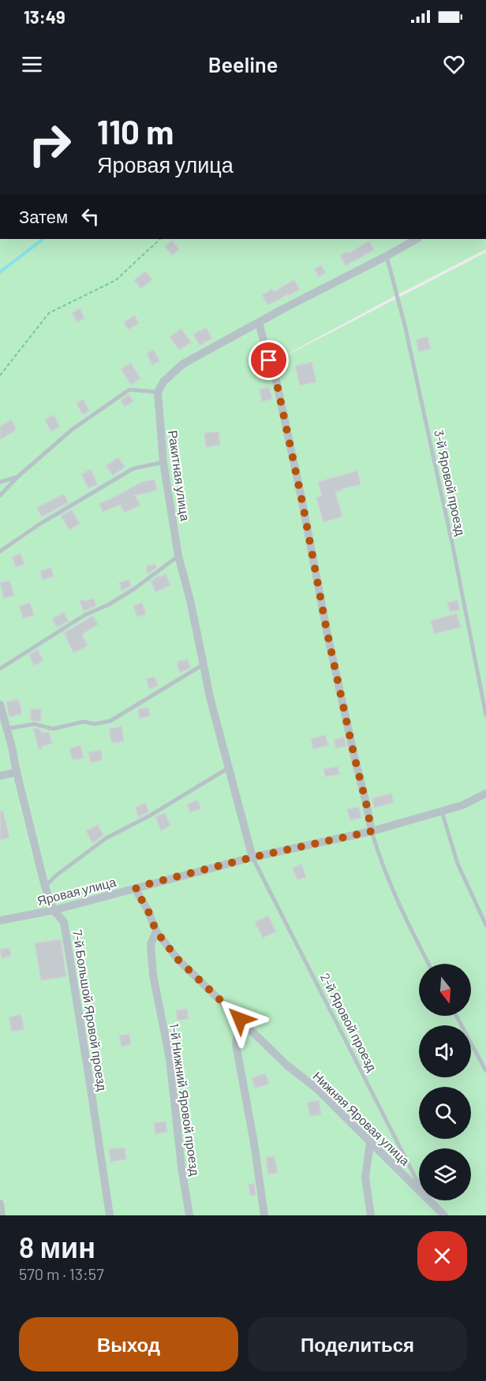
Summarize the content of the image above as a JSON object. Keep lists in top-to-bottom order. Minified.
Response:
{"streets":{"street":["Ракитная улица","Яровая улица","7-й Большой Яровой проезд","1-й Нижний Яровой проезд","Нижняя Яровая улица"],"lane":["3-й Яровой проезд","2-й Яровой проезд"]},"crossings":[["Ракитная улица","Яровая улица"],["Ракитная улица","2-й Яровой проезд"],["Яровая улица","7-й Большой Яровой проезд"],["Яровая улица","2-й Яровой проезд"],["Яровая улица","Нижняя Яровая улица"],["1-й Нижний Яровой проезд","Нижняя Яровая улица"]],"north":"bottom","page":{"status":"13:49","header":"Beeline","turn":["110 m","Яровая улица"],"then":"Затем","heading":["8 мин","570 m · 13:57"],"buttons":["Выход","Поделиться"]}}
